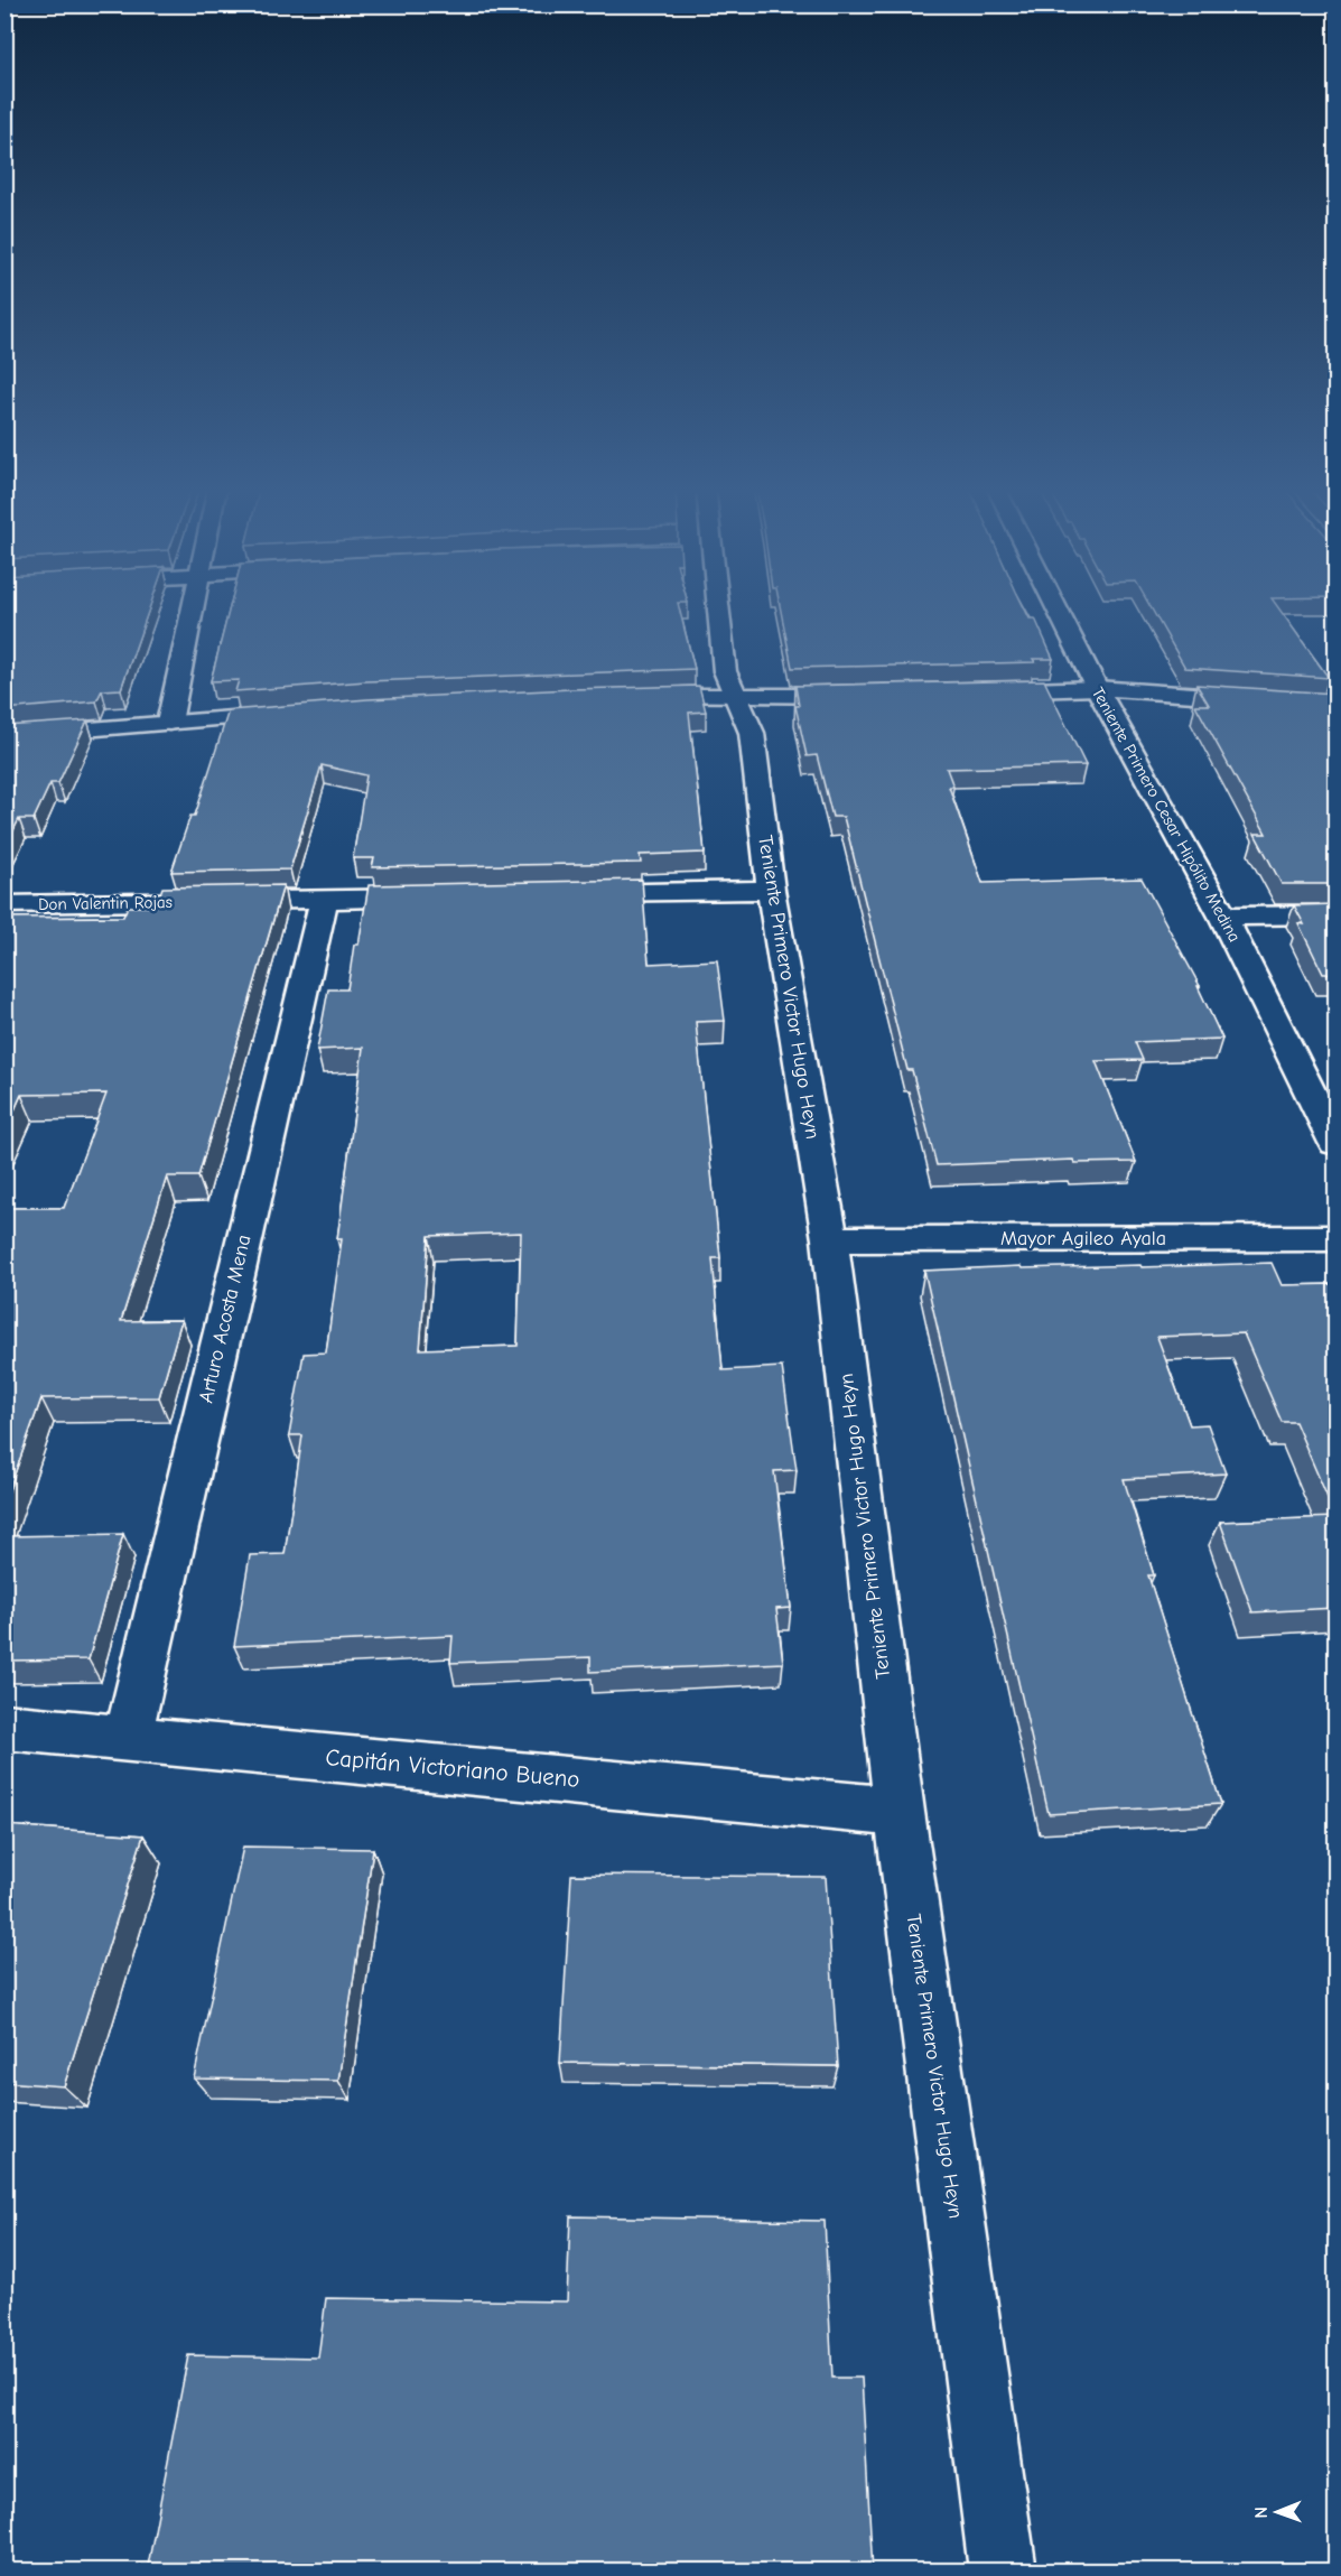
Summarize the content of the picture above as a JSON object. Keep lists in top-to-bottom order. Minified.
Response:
{"streets":{"street":["Teniente Primero Cesar Hipólito Medina","Don Valentin Rojas","Teniente Primero Victor Hugo Heyn","Mayor Agileo Ayala","Arturo Acosta Mena","Capitán Victoriano Bueno"]},"crossings":[["Don Valentin Rojas","Arturo Acosta Mena"],["Teniente Primero Victor Hugo Heyn","Mayor Agileo Ayala"],["Teniente Primero Victor Hugo Heyn","Capitán Victoriano Bueno"],["Arturo Acosta Mena","Capitán Victoriano Bueno"]],"north":"left"}
